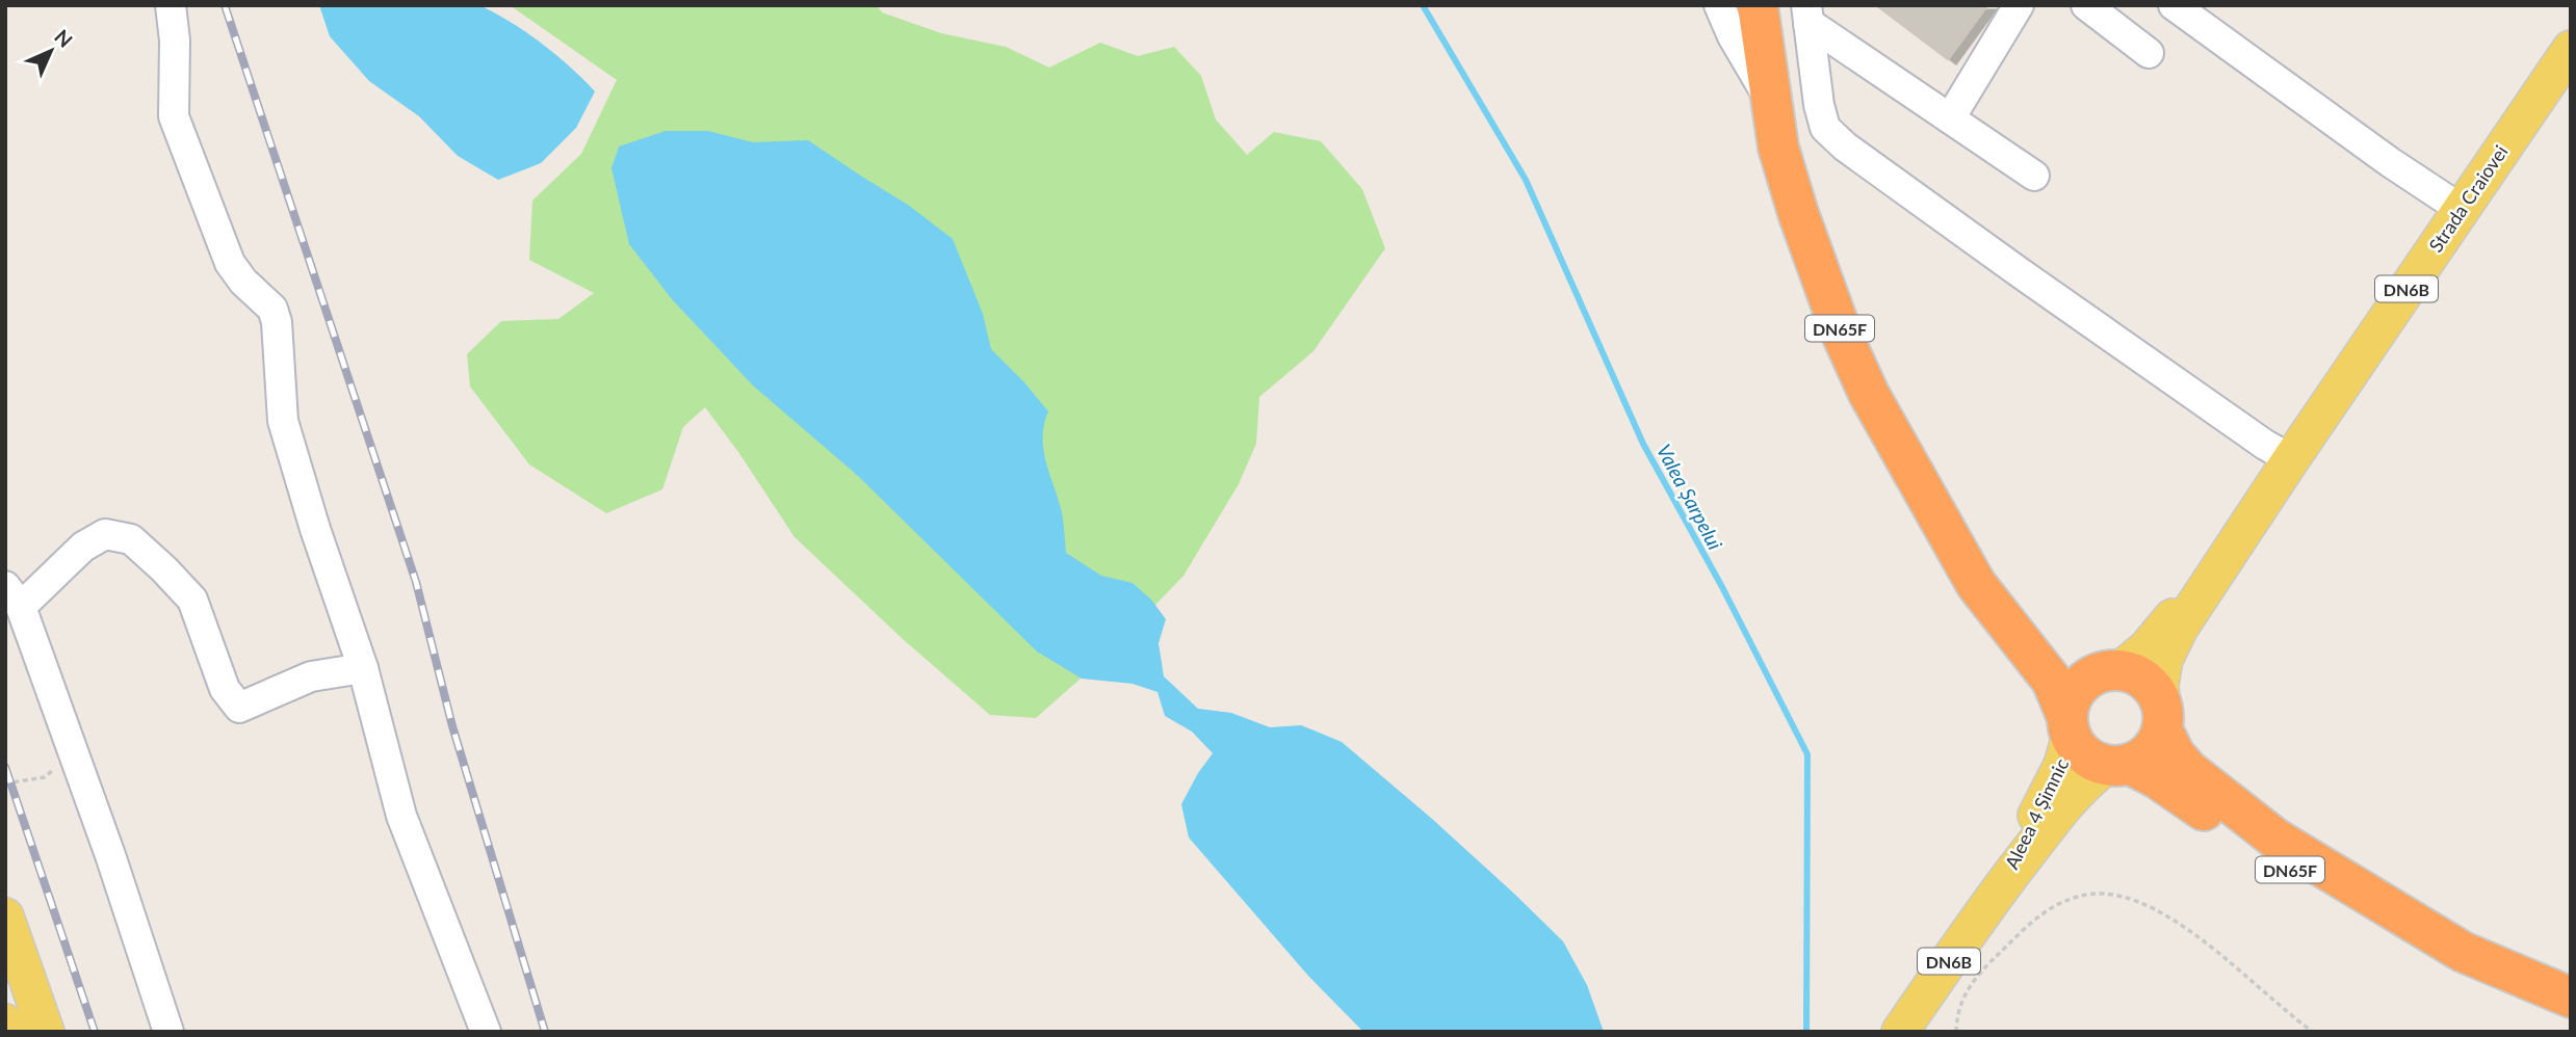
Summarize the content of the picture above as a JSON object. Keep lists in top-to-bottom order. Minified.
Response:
{"streets":{"highway":["DN6B","DN65F"],"main road":["Strada Craiovei","Aleea 4 Șimnic"]},"crossings":[["Strada Craiovei","DN6B"],["DN6B","DN65F"],["DN6B","Aleea 4 Șimnic"],["DN65F","Aleea 4 Șimnic"]],"water":["Valea Șarpelui"],"north":"top right"}
